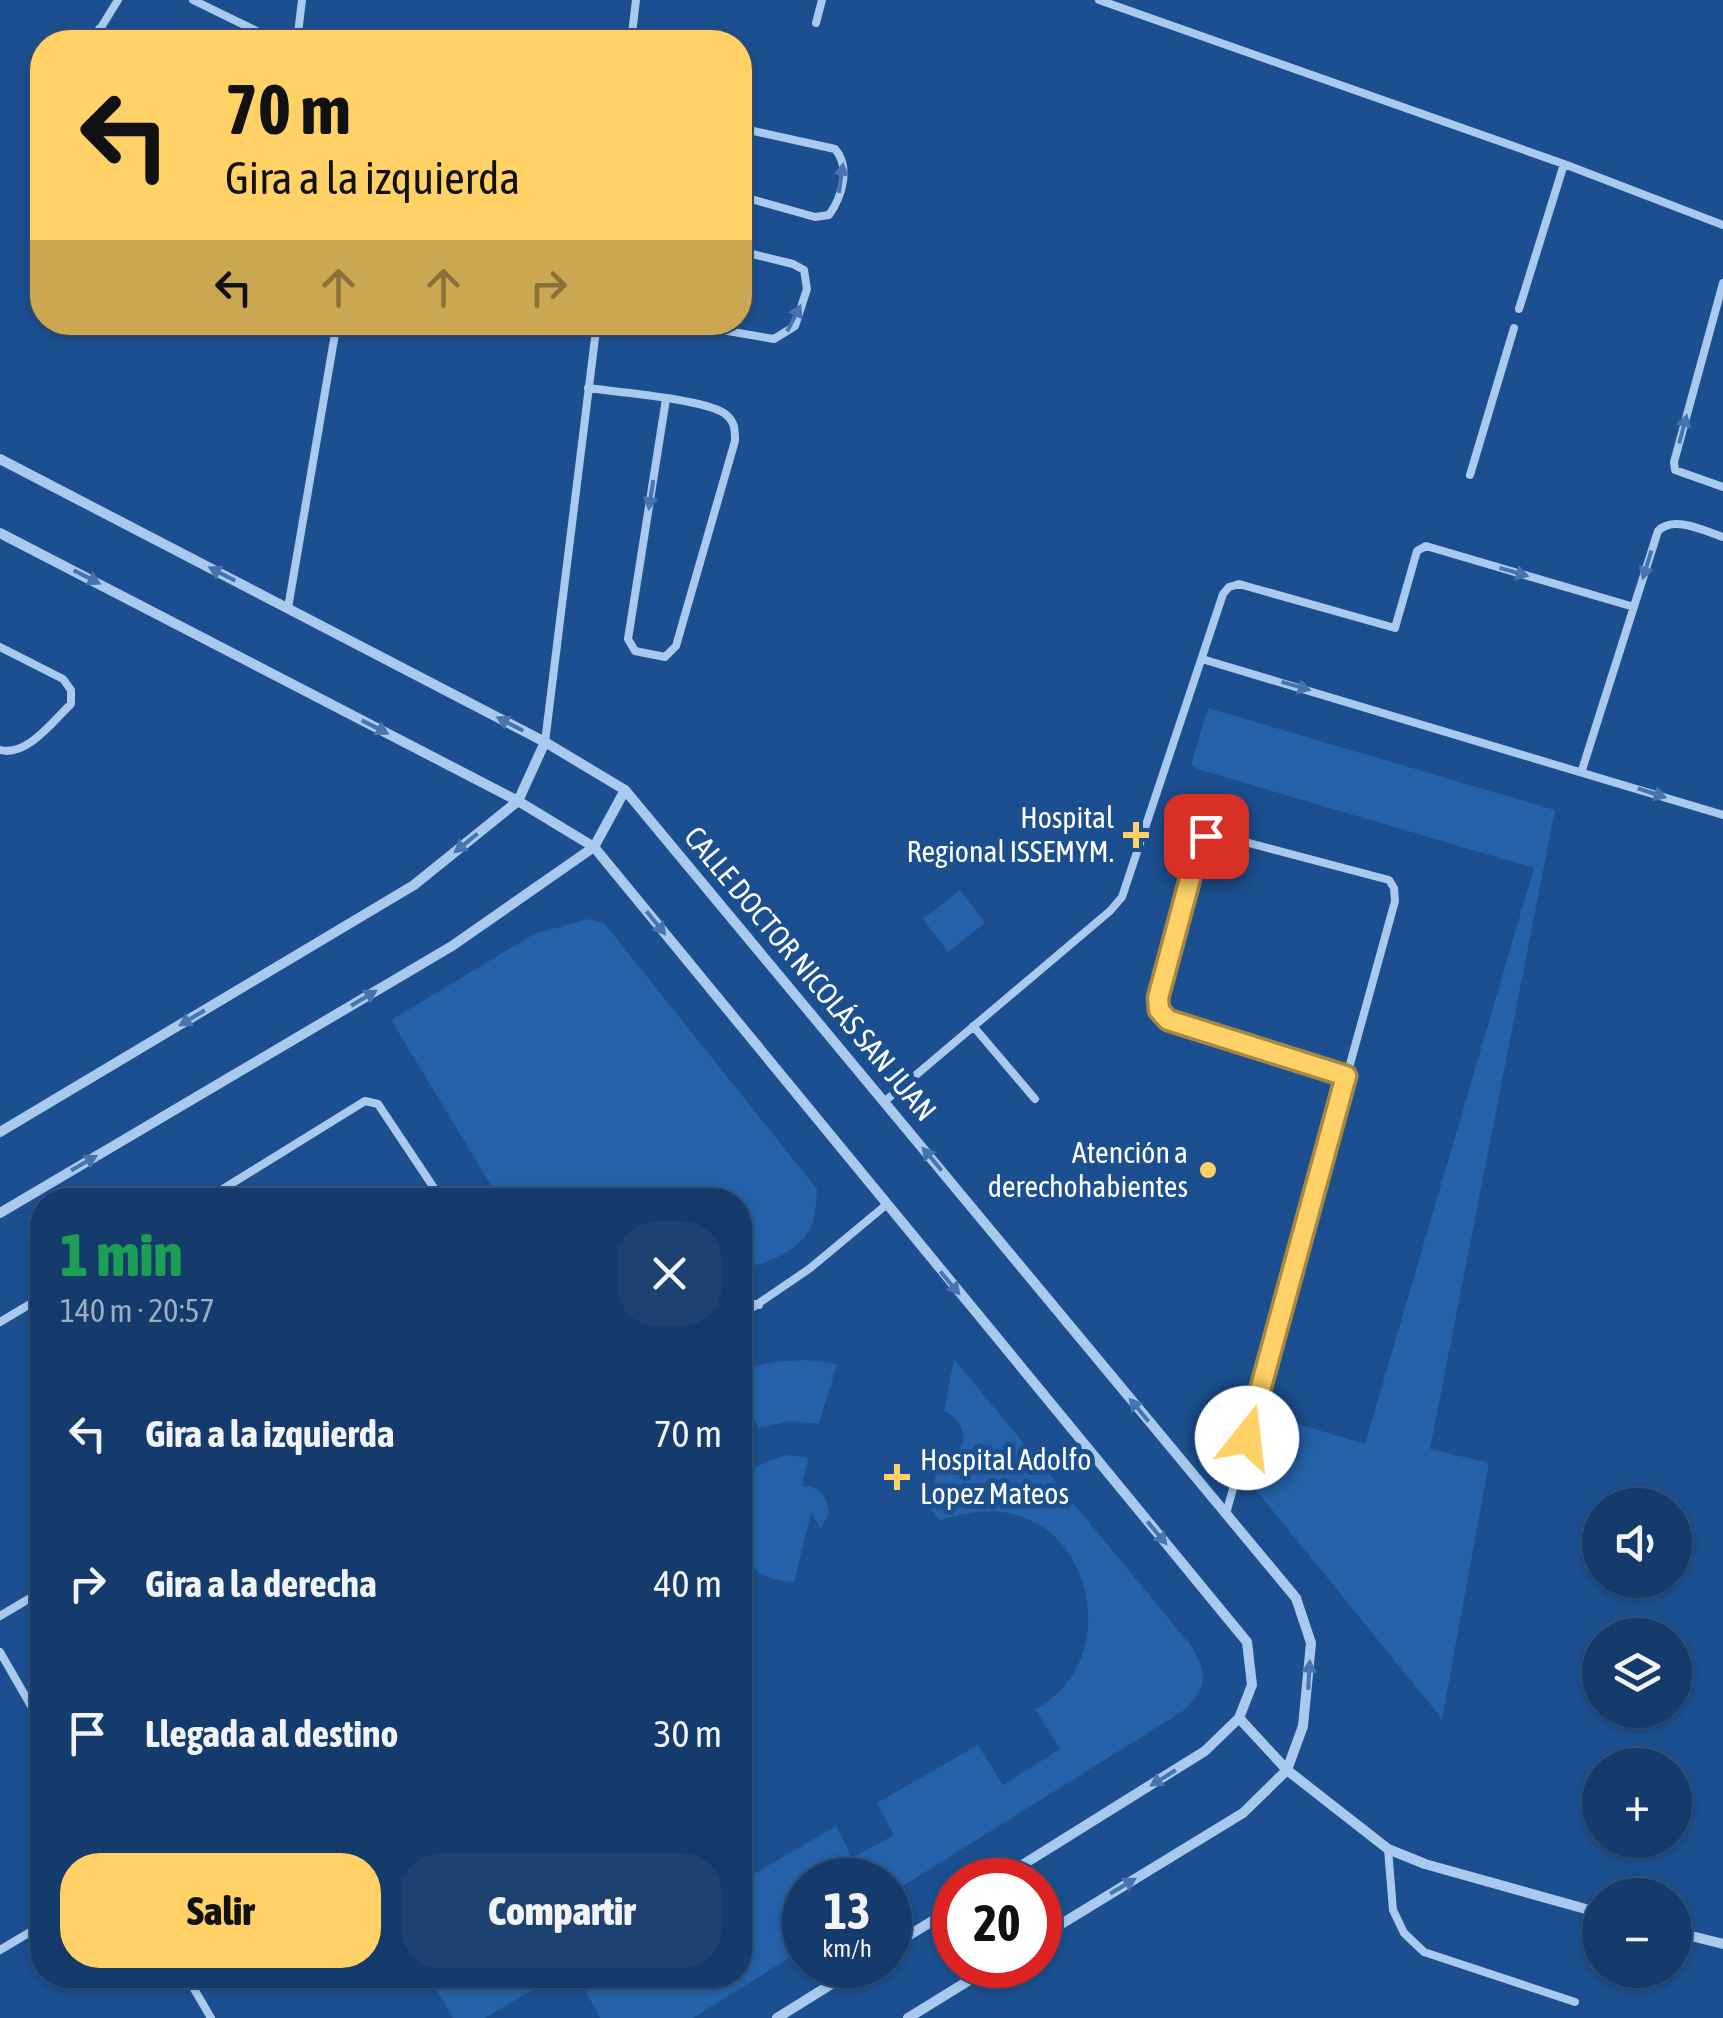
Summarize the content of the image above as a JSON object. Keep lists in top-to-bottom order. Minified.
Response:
{"streets":{"street":["CALLE DOCTOR NICOLÁS SAN JUAN"]},"places":{"health":["Hospital Regional ISSEMYM.","Hospital Adolfo Lopez Mateos"],"other":["Atención a derechohabientes"]},"page":{"turn":["70 m","Gira a la izquierda"],"heading":["1 min","140 m · 20:57"],"list":[{"name":"Gira a la izquierda","value":"70 m"},{"name":"Gira a la derecha","value":"40 m"},{"name":"Llegada al destino","value":"30 m"}],"map_buttons":["+","−"],"buttons":["Salir","Compartir"],"speed":"13 km/h","limit":"20"}}
